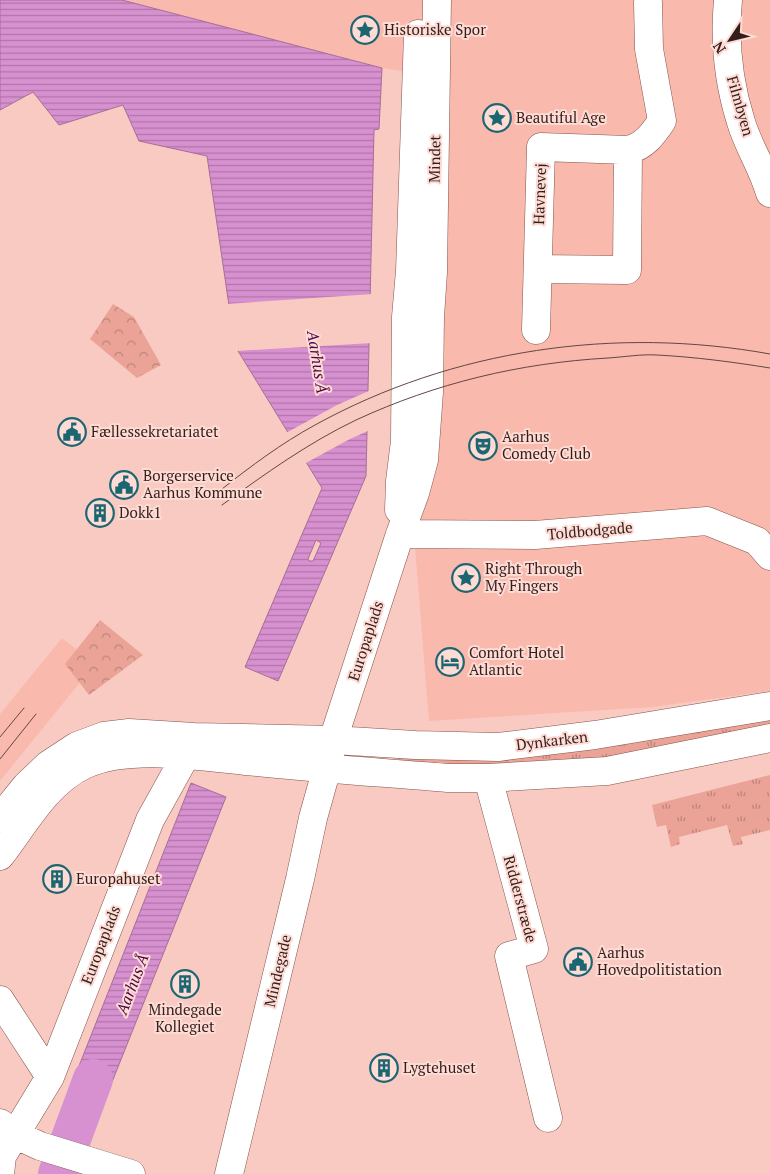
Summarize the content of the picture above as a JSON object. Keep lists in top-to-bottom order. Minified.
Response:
{"streets":{"street":["Filmbyen","Mindet","Havnevej","Toldbodgade","Europaplads","Dynkarken","Ridderstræde","Mindegade"]},"crossings":[["Mindet","Europaplads"],["Toldbodgade","Europaplads"],["Europaplads","Dynkarken"],["Europaplads","Mindegade"],["Dynkarken","Ridderstræde"]],"water":["Aarhus Å"],"places":{"place":["Historiske Spor","Beautiful Age","Right Through My Fingers"],"public building":["Fællessekretariatet","Borgerservice Aarhus Kommune","Aarhus Hovedpolitistation"],"theatre":["Aarhus Comedy Club"],"building":["Dokk1","Europahuset","Mindegade Kollegiet","Lygtehuset"],"hotel":["Comfort Hotel Atlantic"]},"north":"bottom left"}
